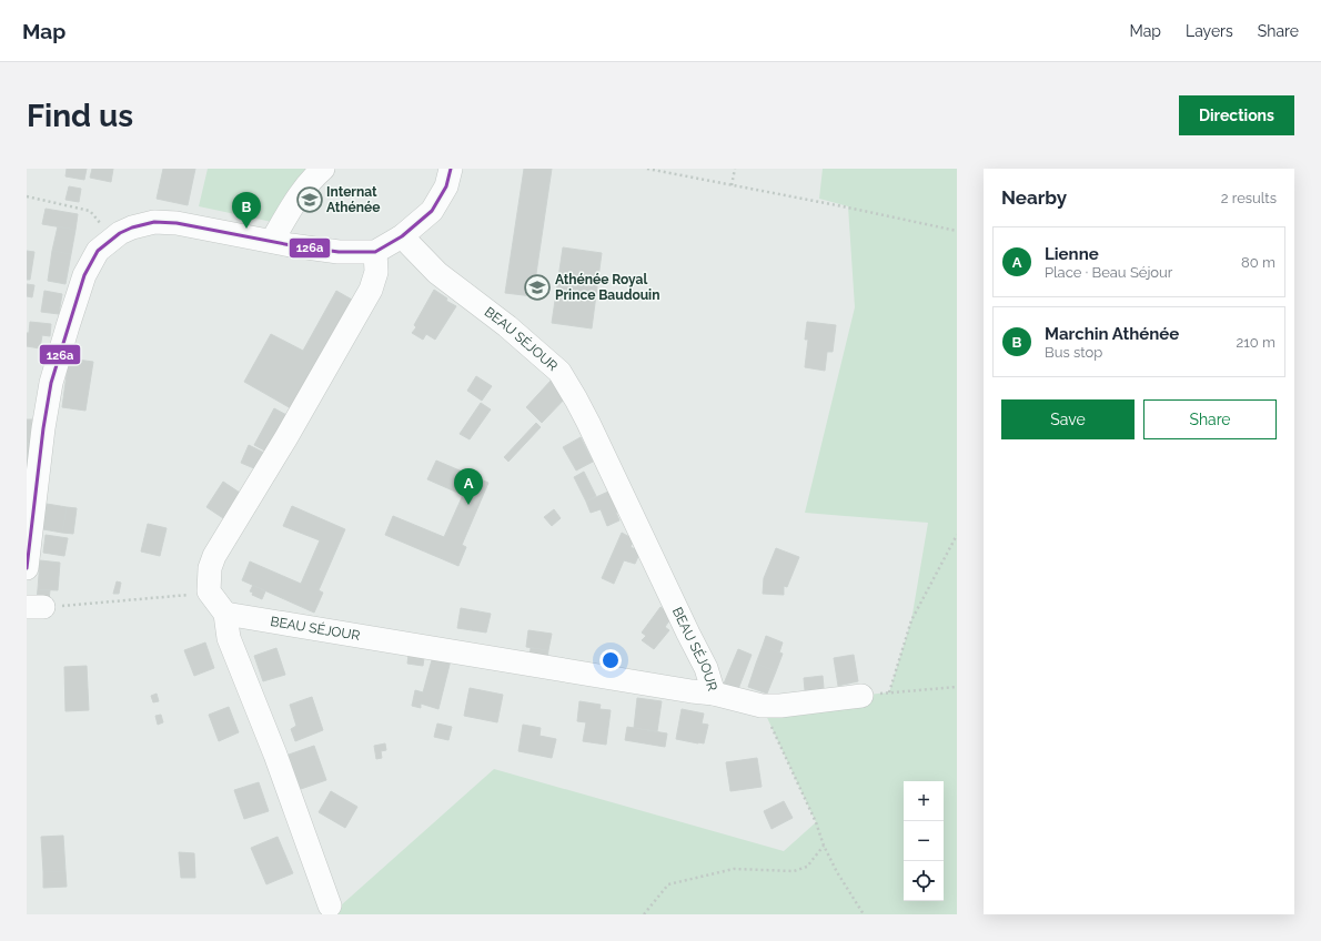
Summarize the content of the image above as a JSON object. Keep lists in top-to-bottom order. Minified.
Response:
{"streets":{"street":["BEAU SÉJOUR"]},"places":{"school or university":["Internat Athénée","Athénée Royal Prince Baudouin"]},"lines":["transit line 126a"],"page":{"header":"Map","nav":["Map","Layers","Share"],"buttons":["Directions",["Save","Share"]],"title":"Find us","heading":["Nearby","2 results"],"pins":["B","A"],"list":[{"mark":"A","name":"Lienne","note":"Place · Beau Séjour","value":"80 m"},{"mark":"B","name":"Marchin Athénée","note":"Bus stop","value":"210 m"}],"map_buttons":["+","−"]}}
